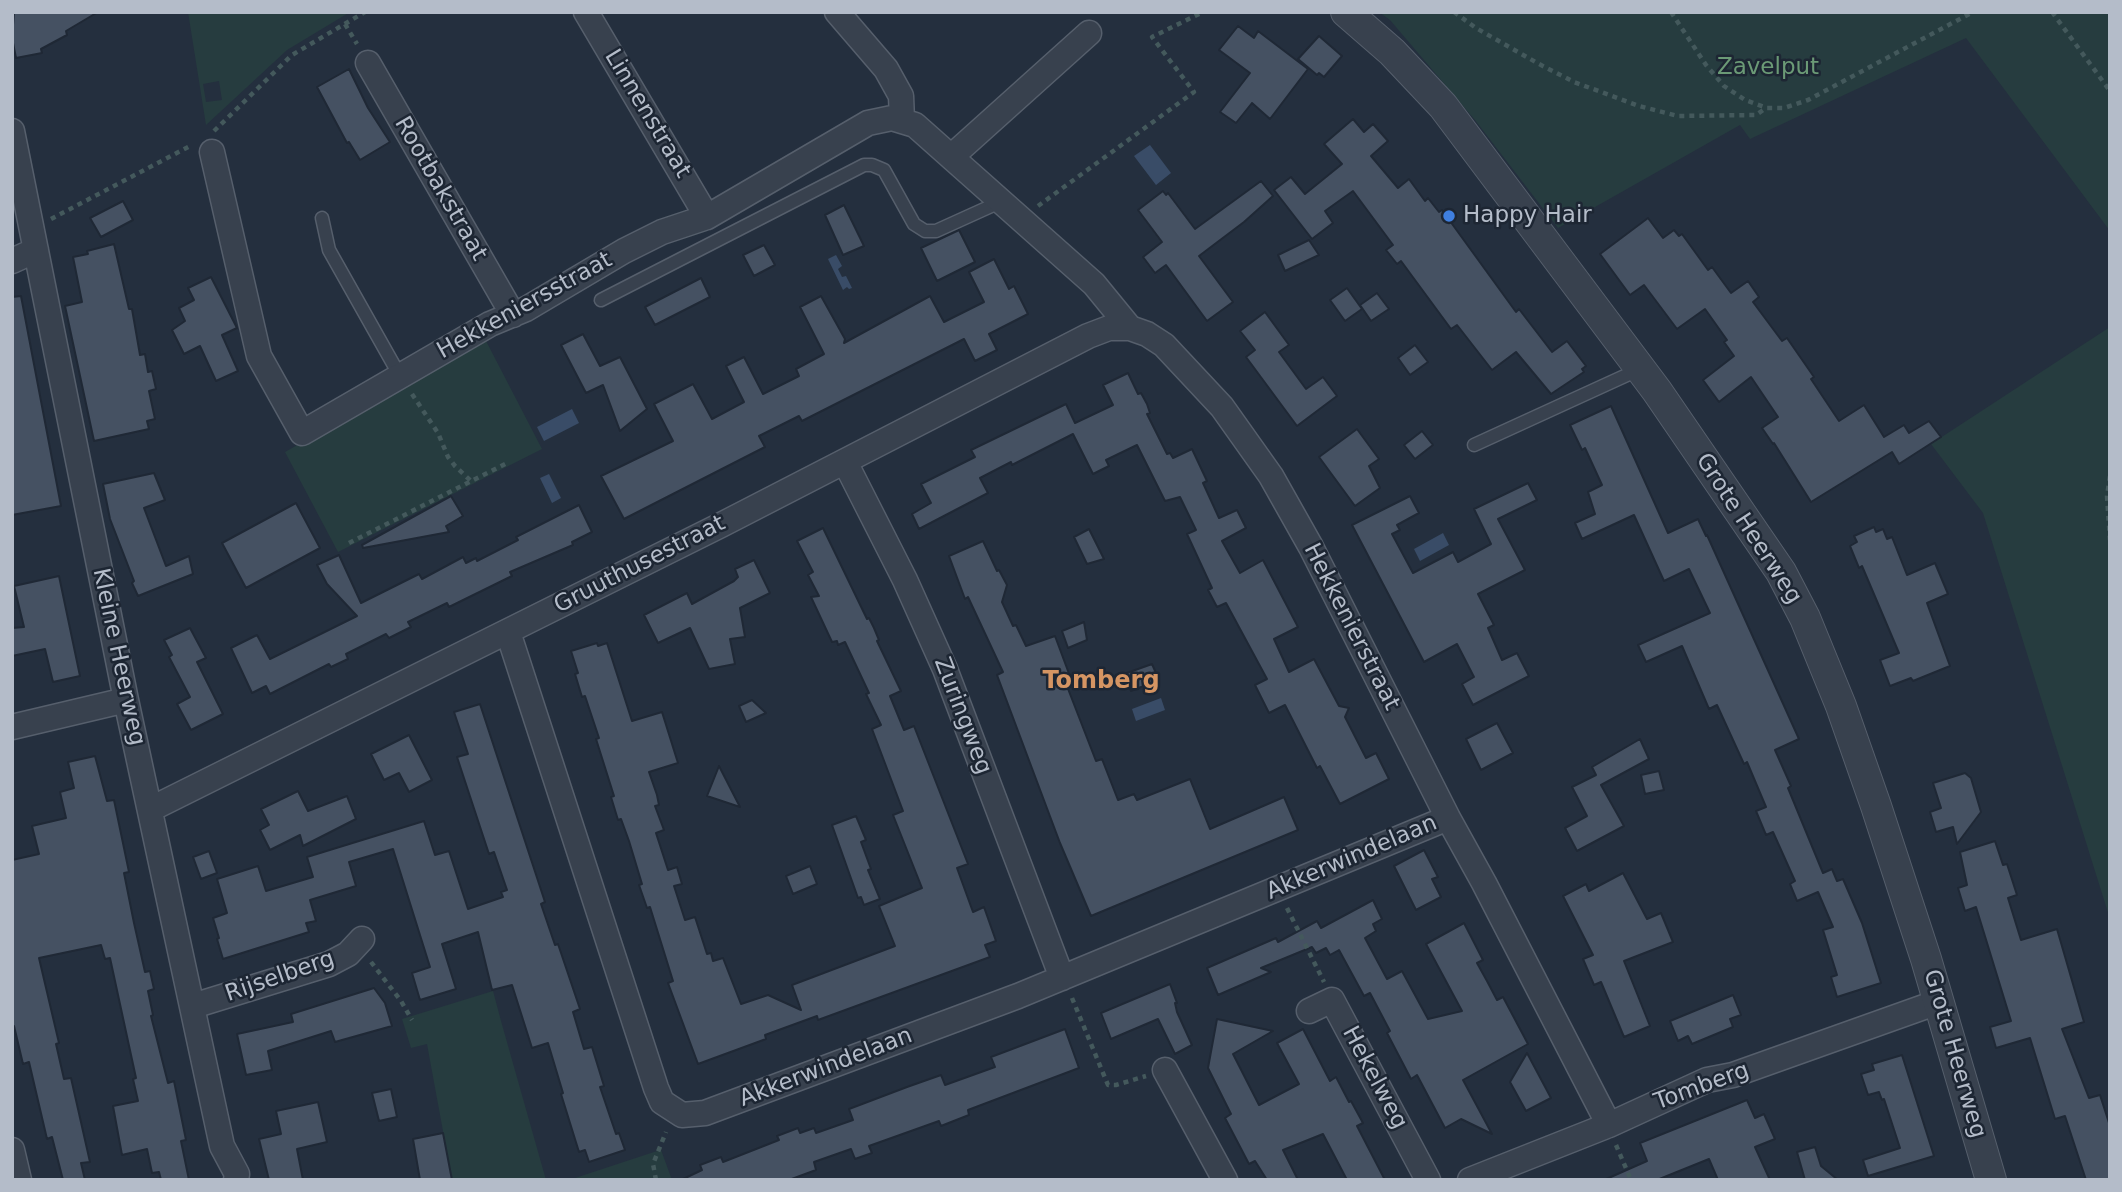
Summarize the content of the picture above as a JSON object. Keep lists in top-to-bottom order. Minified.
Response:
{"streets":{"street":["Linnenstraat","Rootbakstraat","Hekkeniersstraat","Grote Heerweg","Gruuthusestraat","Hekkenierstraat","Kleine Heerweg","Zuringweg","Akkerwindelaan","Rijselberg","Hekelweg","Tomberg"]},"crossings":[["Linnenstraat","Hekkeniersstraat"],["Rootbakstraat","Hekkeniersstraat"],["Grote Heerweg","Tomberg"],["Gruuthusestraat","Hekkenierstraat"],["Gruuthusestraat","Kleine Heerweg"],["Gruuthusestraat","Zuringweg"],["Gruuthusestraat","Akkerwindelaan"],["Hekkenierstraat","Akkerwindelaan"],["Hekkenierstraat","Tomberg"],["Kleine Heerweg","Rijselberg"],["Zuringweg","Akkerwindelaan"]],"districts":["Tomberg"],"parks":["Zavelput"],"places":["Happy Hair"]}
